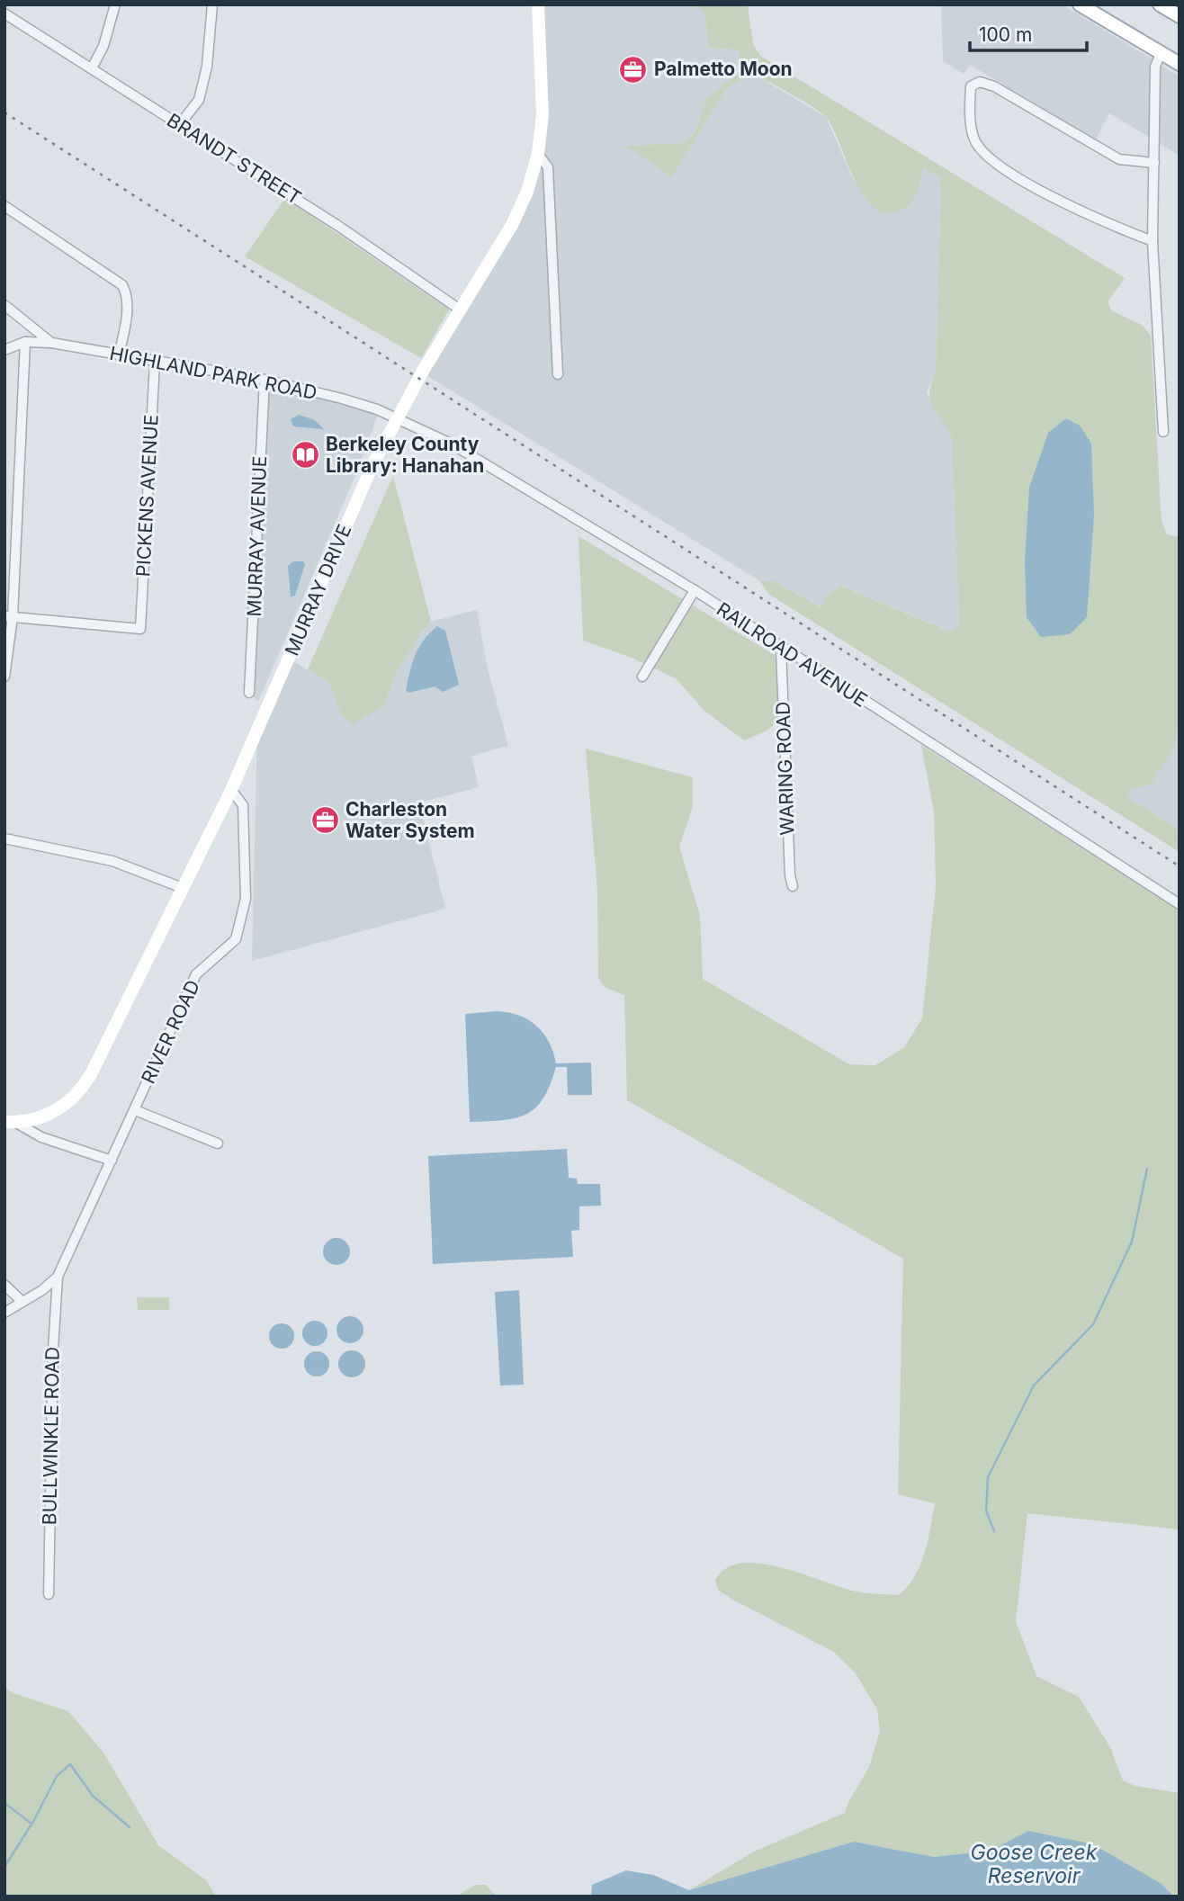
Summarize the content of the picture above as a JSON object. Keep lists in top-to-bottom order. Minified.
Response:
{"streets":{"street":["BRANDT STREET","HIGHLAND PARK ROAD","PICKENS AVENUE","MURRAY AVENUE","MURRAY DRIVE","RAILROAD AVENUE","WARING ROAD","RIVER ROAD","BULLWINKLE ROAD"]},"crossings":[["BRANDT STREET","MURRAY DRIVE"],["HIGHLAND PARK ROAD","PICKENS AVENUE"],["HIGHLAND PARK ROAD","MURRAY AVENUE"],["HIGHLAND PARK ROAD","MURRAY DRIVE"],["HIGHLAND PARK ROAD","RAILROAD AVENUE"],["MURRAY DRIVE","RAILROAD AVENUE"],["MURRAY DRIVE","RIVER ROAD"],["RAILROAD AVENUE","WARING ROAD"],["RIVER ROAD","BULLWINKLE ROAD"]],"water":["Goose Creek Reservoir"],"places":{"office":["Palmetto Moon","Charleston Water System"],"library":["Berkeley County Library: Hanahan"]},"scale_bar":"100 m"}
